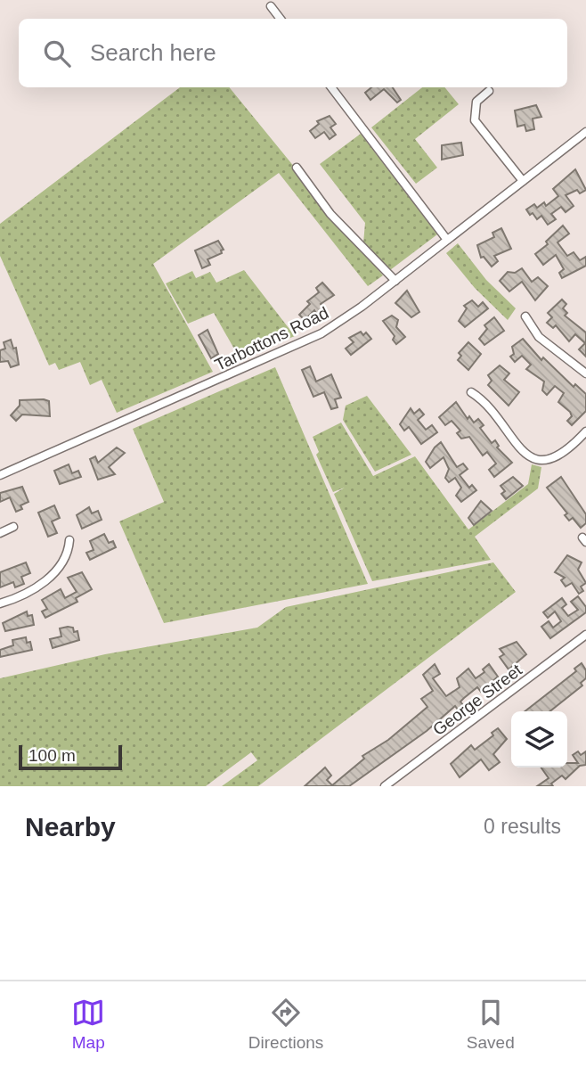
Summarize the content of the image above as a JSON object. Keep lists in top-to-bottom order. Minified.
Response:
{"streets":{"street":["Tarbottons Road","George Street"]},"scale_bar":"100 m","page":{"search":"Search here","scale":"100 m","heading":["Nearby","0 results"],"nav":["Map","Directions","Saved"]}}
